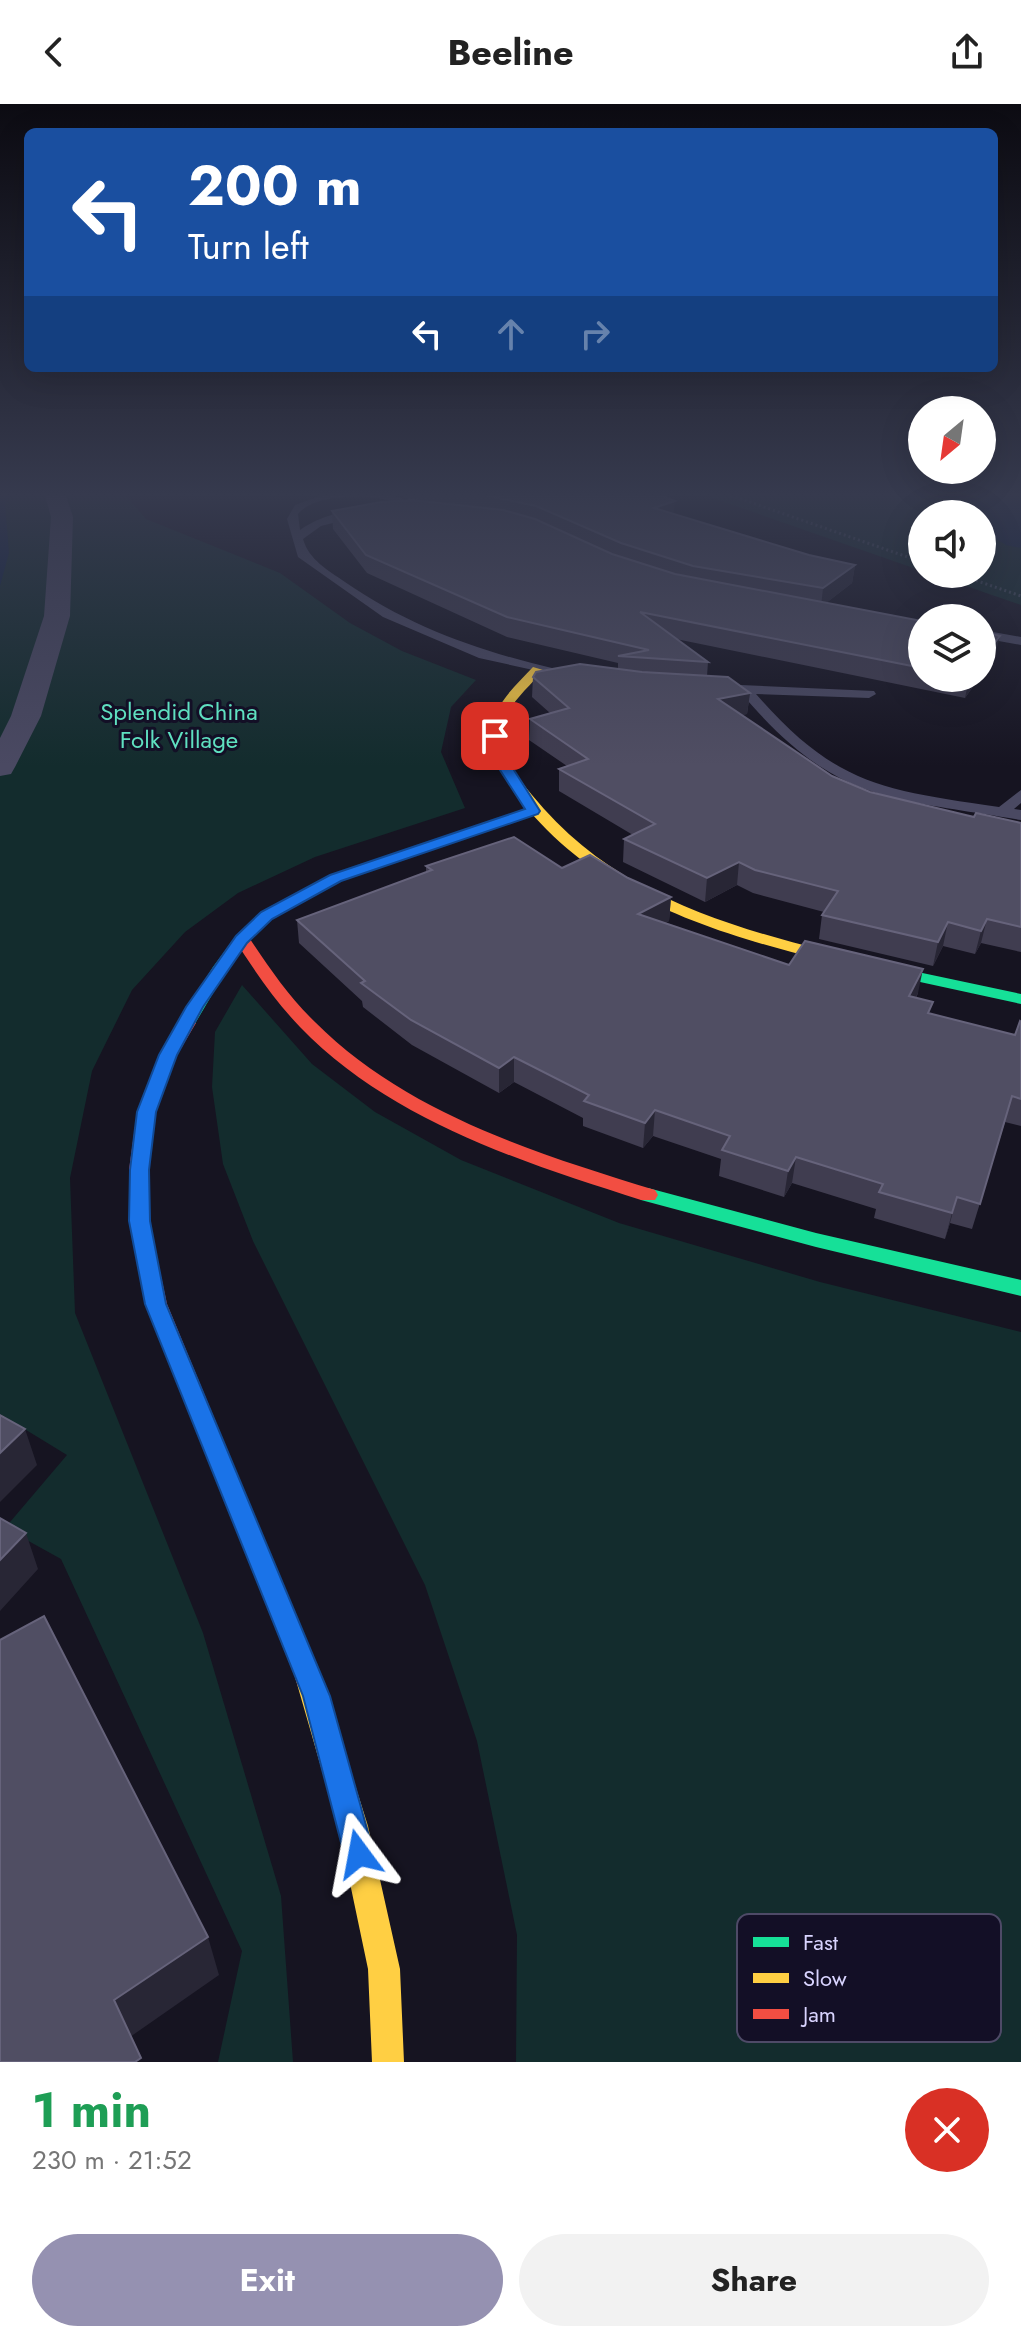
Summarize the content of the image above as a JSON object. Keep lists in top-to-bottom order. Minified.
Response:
{"parks":["Splendid China Folk Village"],"legend":["Fast","Slow","Jam"],"north":"bottom left","page":{"header":"Beeline","turn":["200 m","Turn left"],"heading":["1 min","230 m · 21:52"],"buttons":["Exit","Share"]}}
